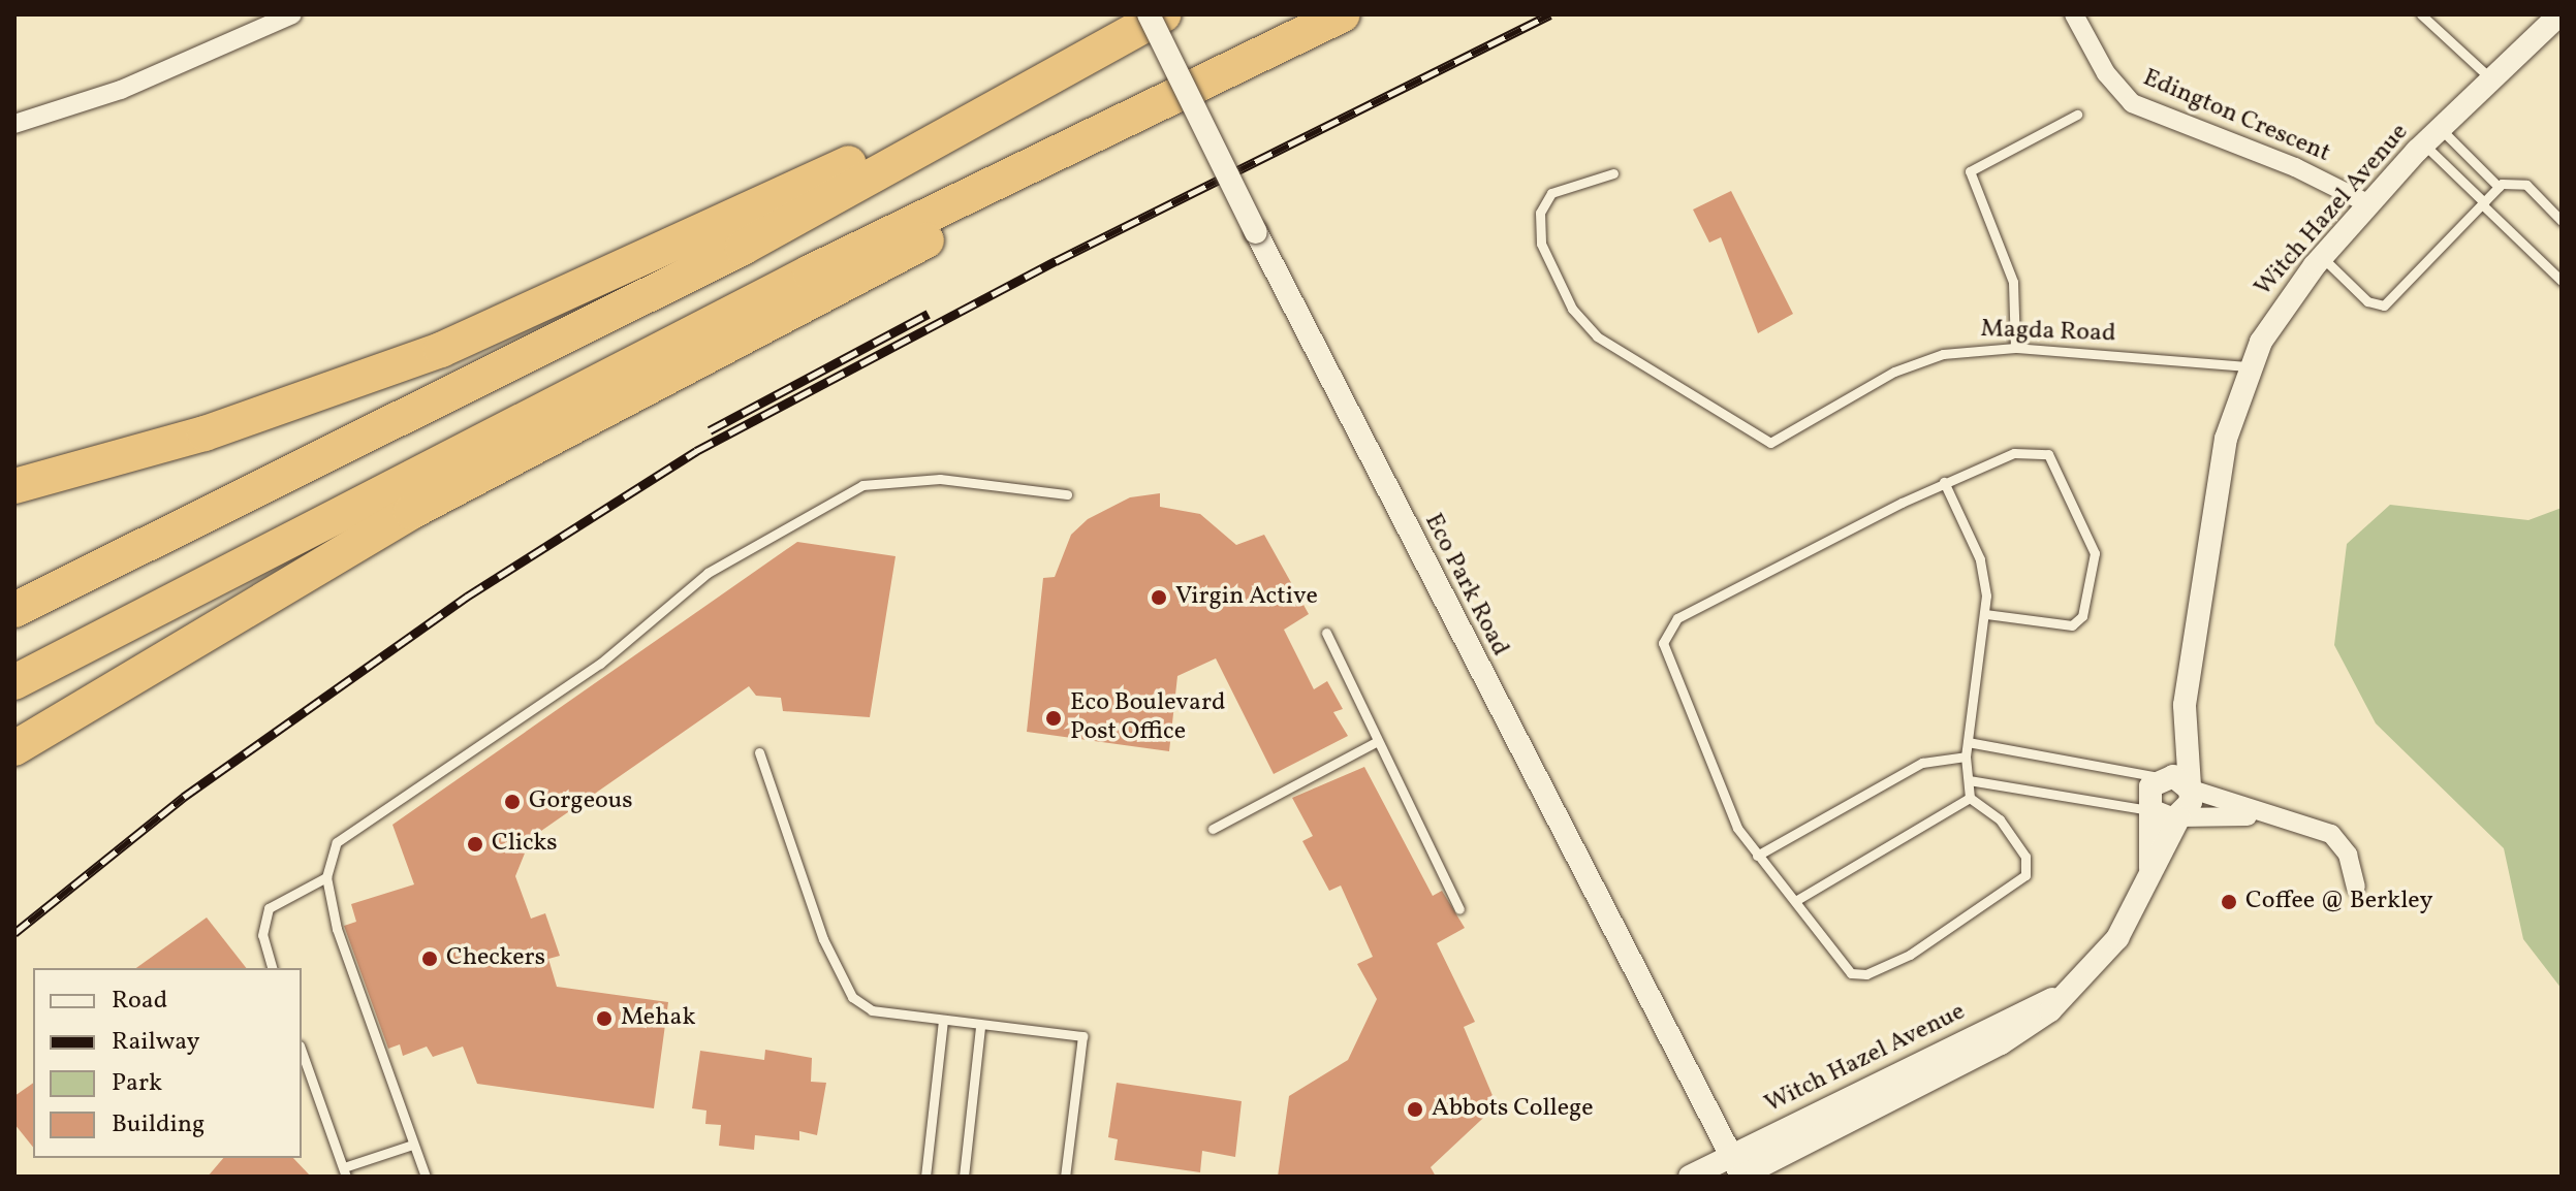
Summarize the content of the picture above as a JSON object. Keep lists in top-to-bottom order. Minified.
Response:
{"streets":{"street":["Edington Crescent","Witch Hazel Avenue","Eco Park Road"],"lane":["Magda Road"]},"crossings":[["Edington Crescent","Witch Hazel Avenue"],["Witch Hazel Avenue","Magda Road"],["Witch Hazel Avenue","Eco Park Road"]],"places":["Virgin Active","Eco Boulevard Post Office","Gorgeous","Clicks","Coffee @ Berkley","Checkers","Mehak","Abbots College"],"legend":["Road","Railway","Park","Building"]}
